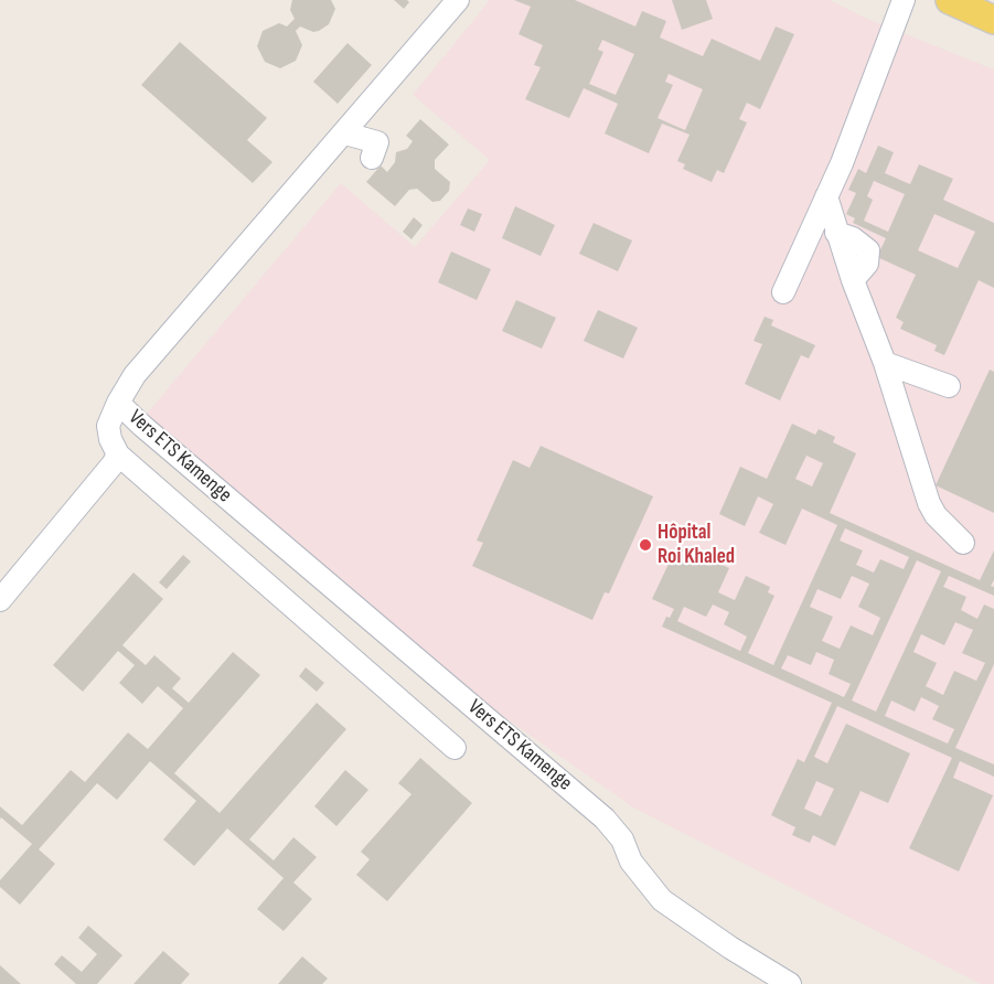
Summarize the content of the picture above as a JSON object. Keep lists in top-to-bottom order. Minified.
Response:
{"streets":{"street":["Vers ETS Kamenge"]},"places":["Hôpital Roi Khaled"]}
